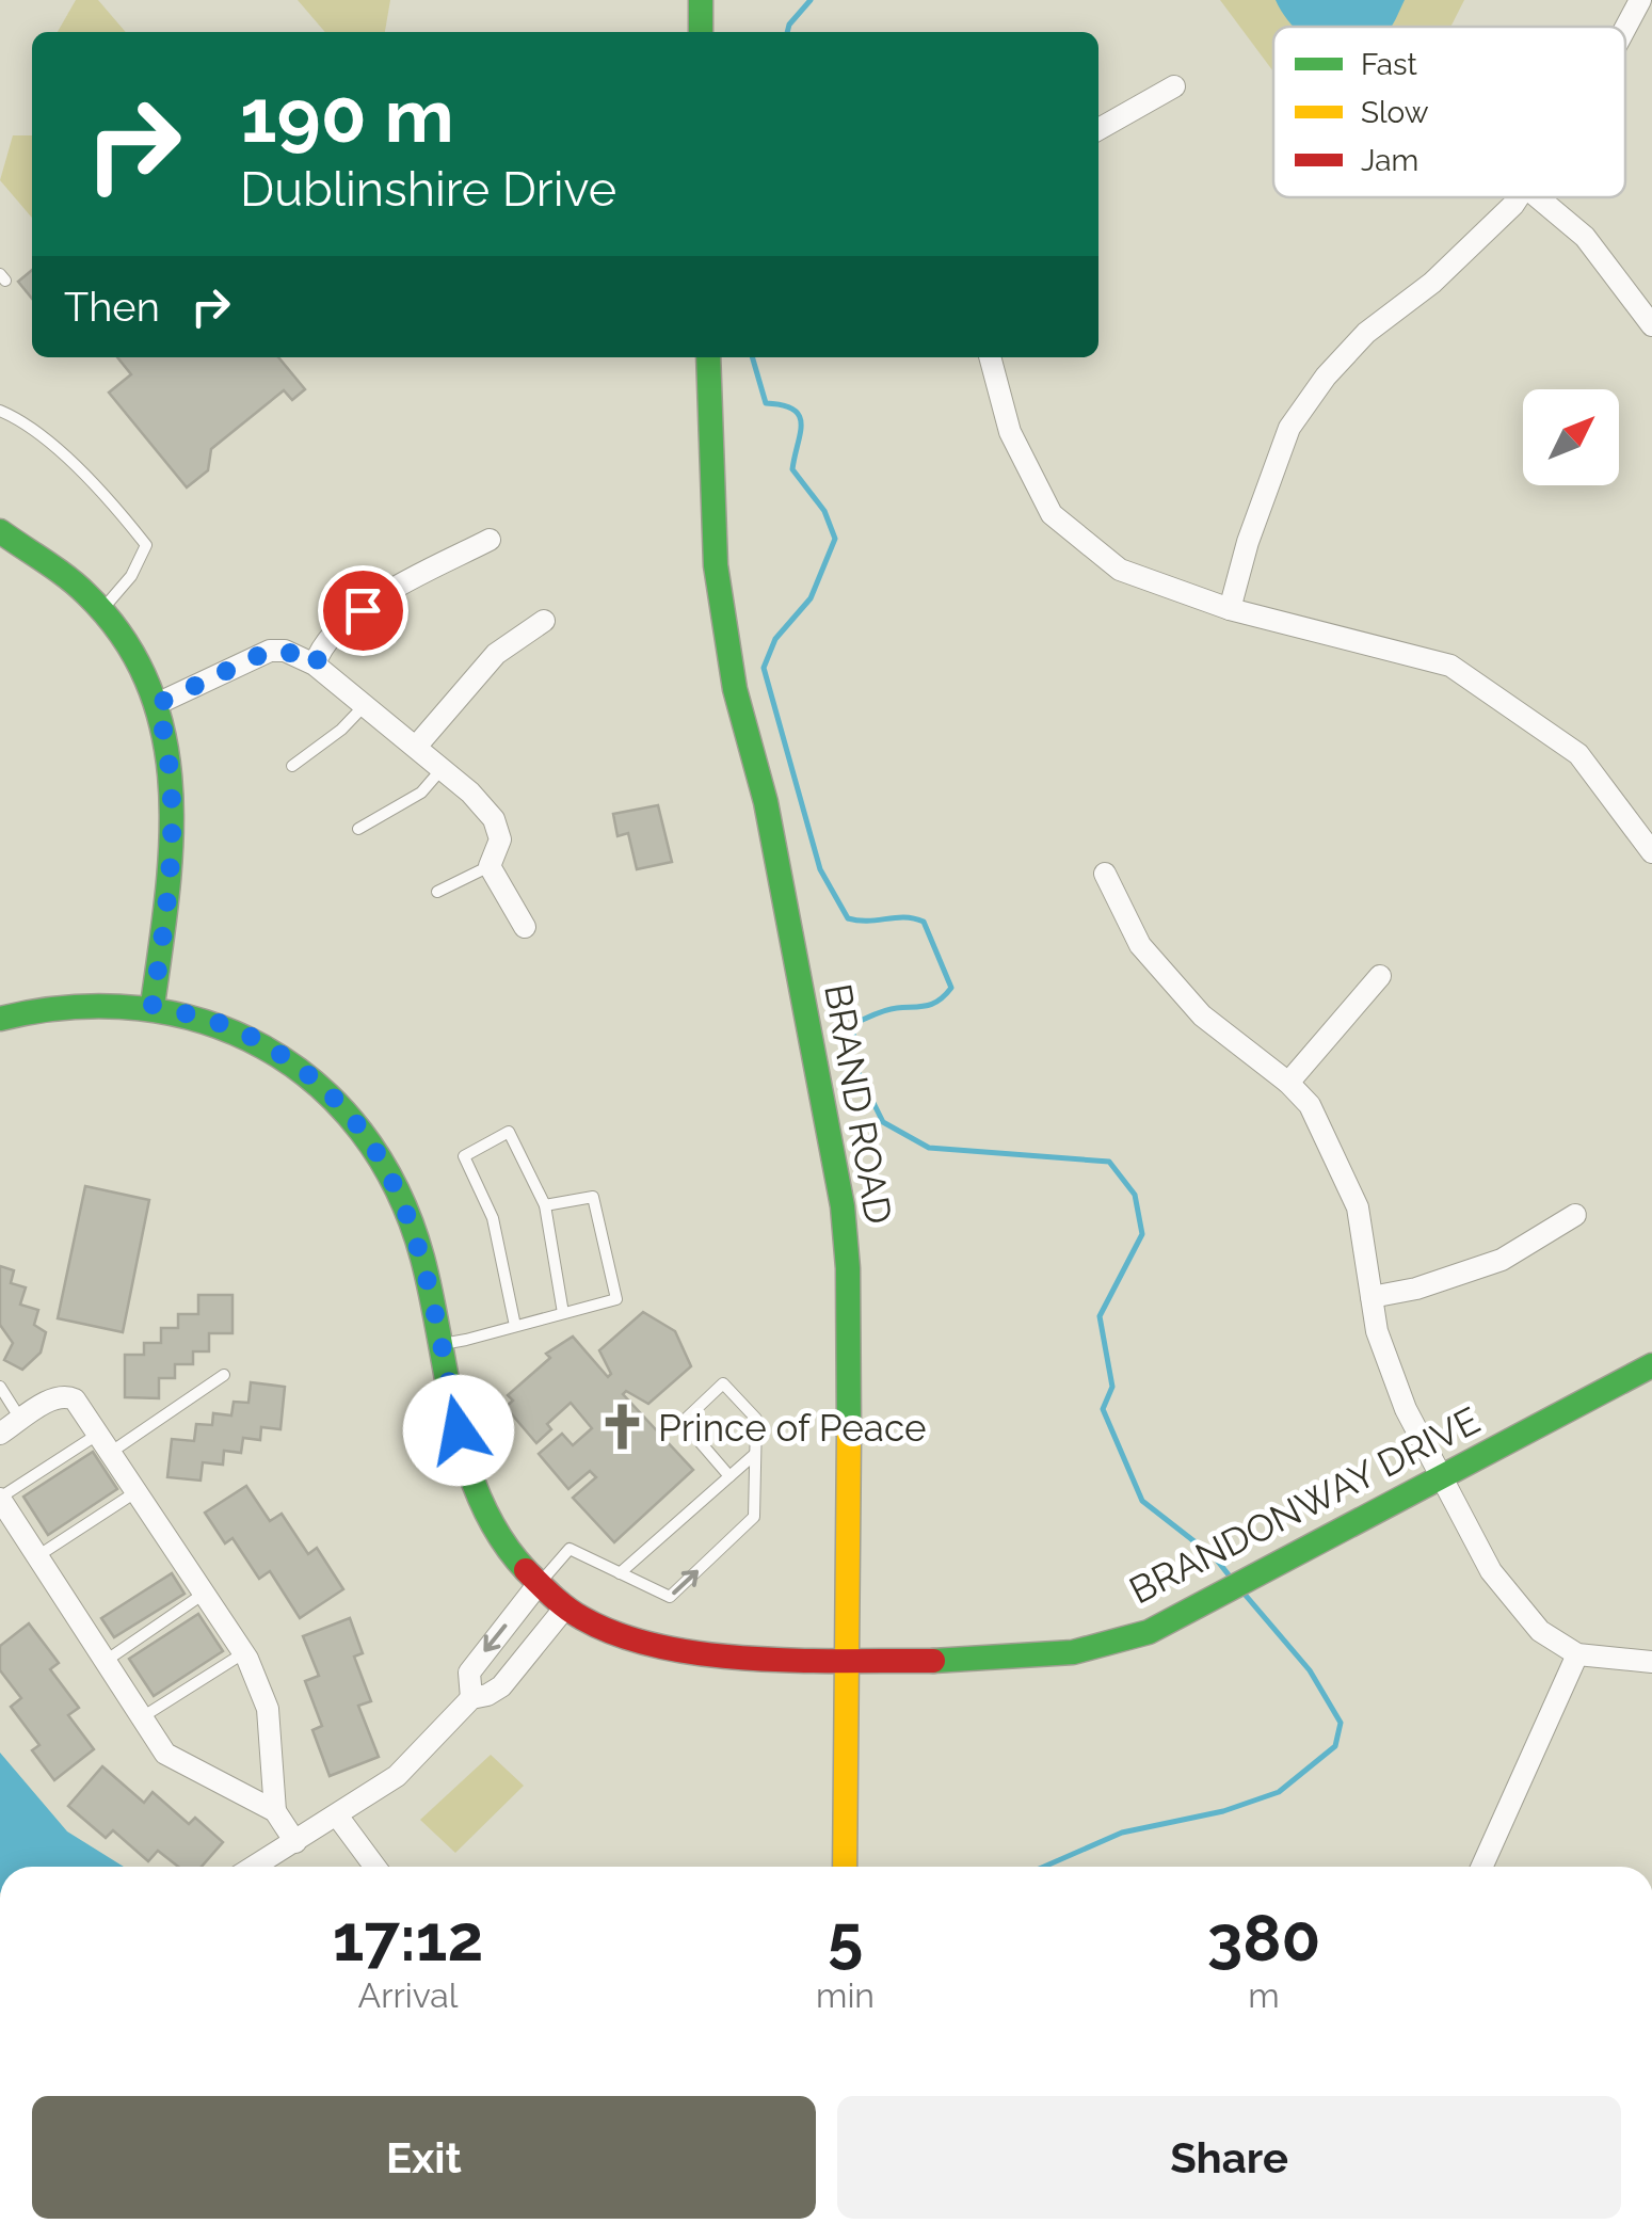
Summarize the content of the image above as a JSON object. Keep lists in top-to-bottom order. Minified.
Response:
{"streets":{"street":["BRAND ROAD","BRANDONWAY DRIVE"]},"crossings":[["BRAND ROAD","BRANDONWAY DRIVE"]],"places":{"church":["Prince of Peace"]},"legend":["Fast","Slow","Jam"],"north":"top right","page":{"turn":["190 m","Dublinshire Drive"],"then":"Then","eta":["17:12","Arrival","5","min","380","m"],"buttons":["Exit","Share"]}}
